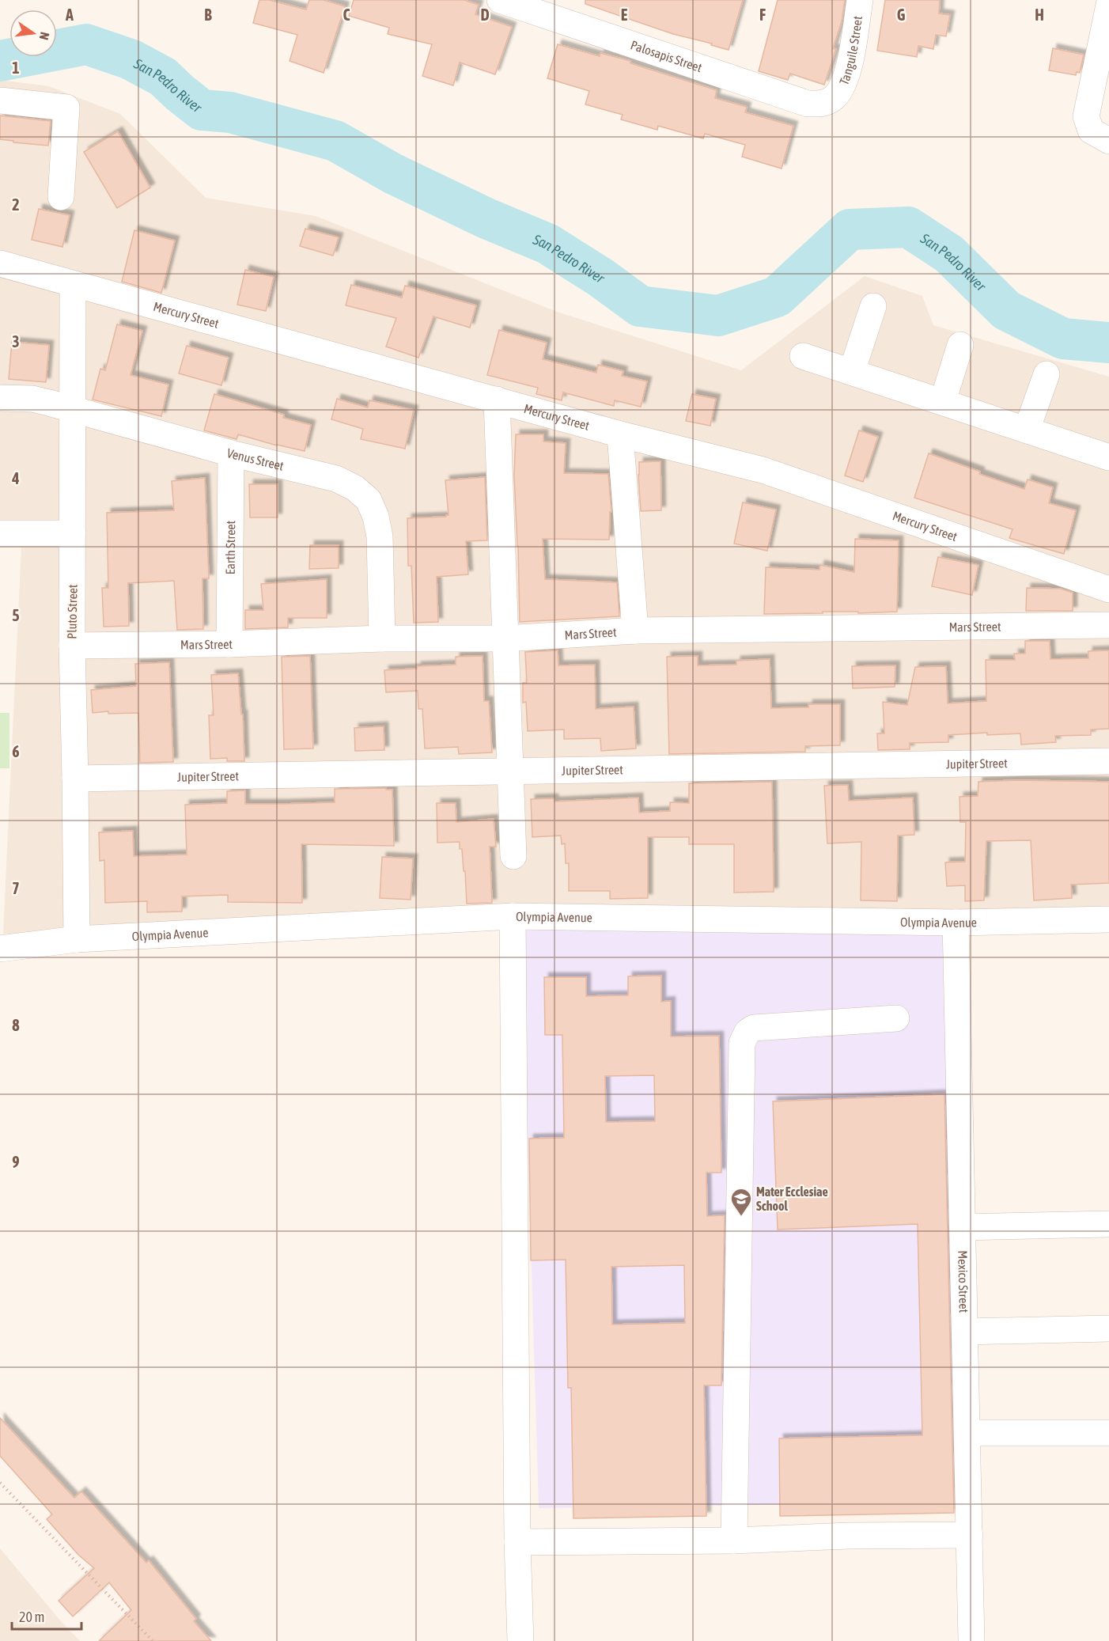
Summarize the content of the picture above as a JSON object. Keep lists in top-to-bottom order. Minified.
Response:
{"streets":{"street":["Tanguile Street","Palosapis Street","Mercury Street","Venus Street","Earth Street","Pluto Street","Mars Street","Jupiter Street","Olympia Avenue","Mexico Street"]},"crossings":[["Tanguile Street","Palosapis Street"],["Mercury Street","Pluto Street"],["Venus Street","Earth Street"],["Venus Street","Pluto Street"],["Venus Street","Mars Street"],["Earth Street","Mars Street"],["Pluto Street","Mars Street"],["Pluto Street","Jupiter Street"],["Pluto Street","Olympia Avenue"],["Olympia Avenue","Mexico Street"]],"water":["San Pedro River"],"places":{"school or university":["Mater Ecclesiae School"]},"scale_bar":"20 m","north":"right","grid":{"columns":["A","B","C","D","E","F","G","H"],"rows":["1","2","3","4","5","6","7","8","9"]}}
